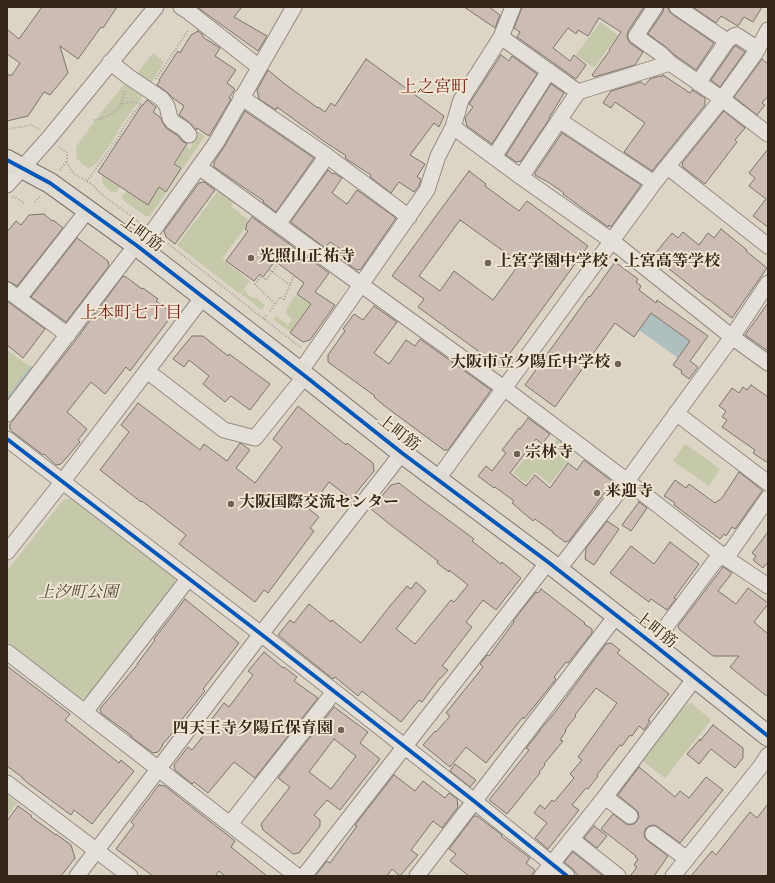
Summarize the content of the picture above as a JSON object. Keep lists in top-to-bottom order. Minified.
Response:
{"streets":{"main road":["上町筋"]},"districts":["上之宮町","上本町七丁目"],"parks":["上汐町公園"],"places":["光照山正祐寺","上宮学園中学校・上宮高等学校","大阪市立夕陽丘中学校","宗林寺","来迎寺","大阪国際交流センター","四天王寺夕陽丘保育園"]}
